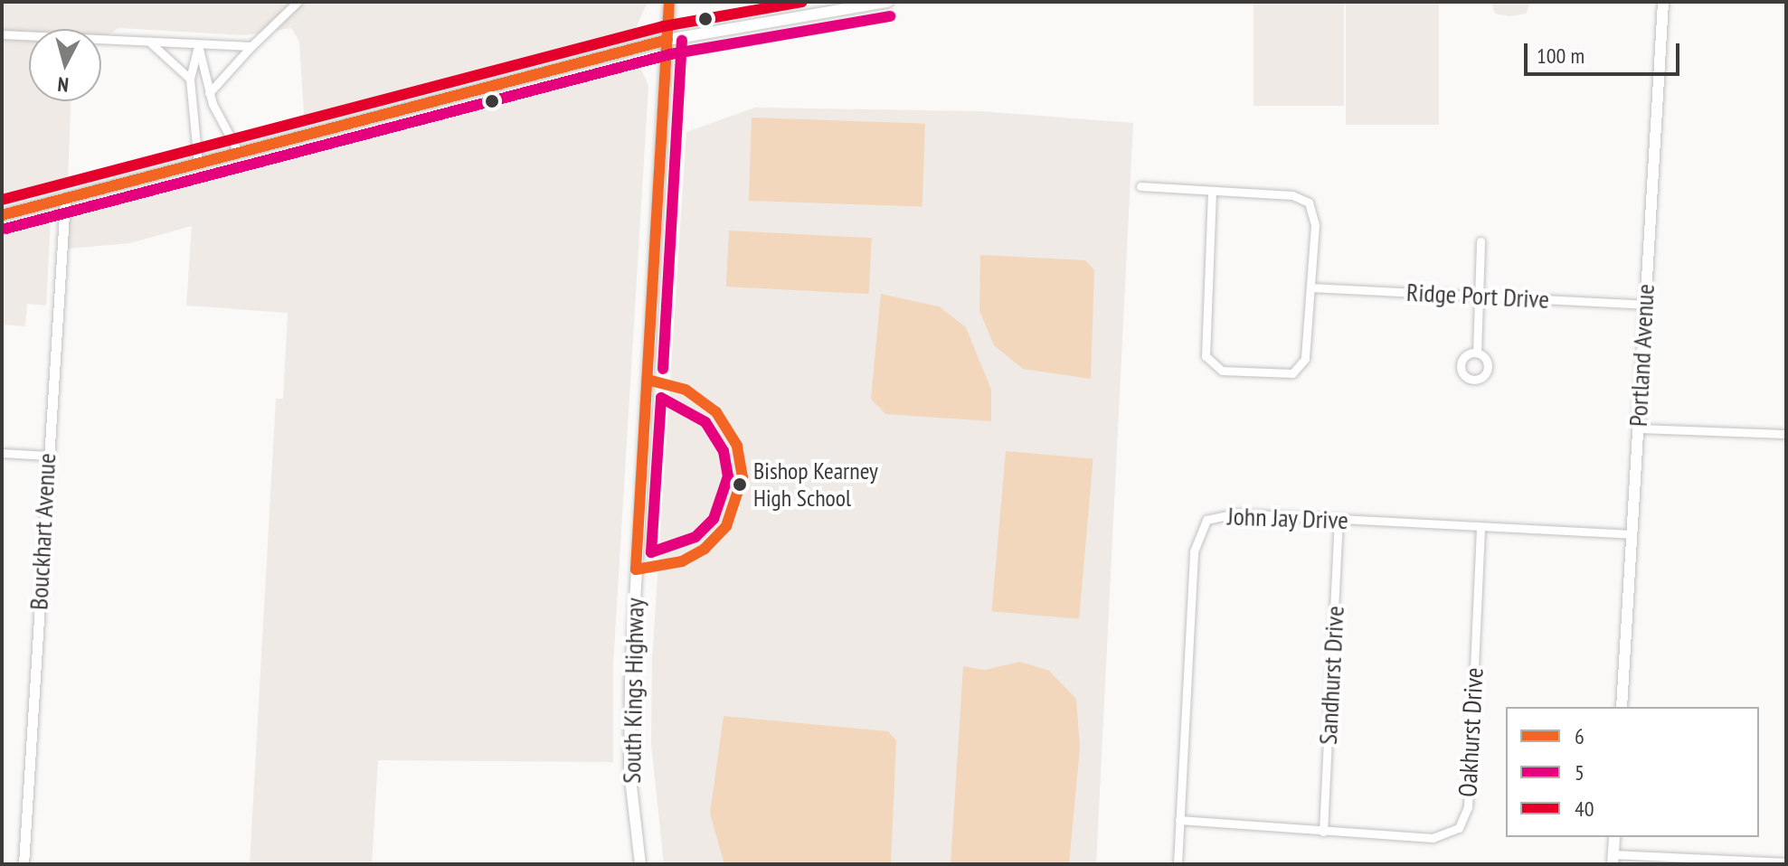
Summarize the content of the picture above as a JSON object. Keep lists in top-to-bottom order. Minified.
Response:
{"streets":{"main road":["Portland Avenue","South Kings Highway"],"street":["Ridge Port Drive","John Jay Drive","Bouckhart Avenue","Sandhurst Drive","Oakhurst Drive"]},"crossings":[["Ridge Port Drive","Portland Avenue"],["Portland Avenue","John Jay Drive"],["John Jay Drive","Sandhurst Drive"],["John Jay Drive","Oakhurst Drive"],["Sandhurst Drive","Oakhurst Drive"]],"places":["Bishop Kearney High School"],"lines":["transit line 6","transit line 40","transit line 5"],"legend":["6","5","40"],"scale_bar":"100 m","north":"bottom"}
